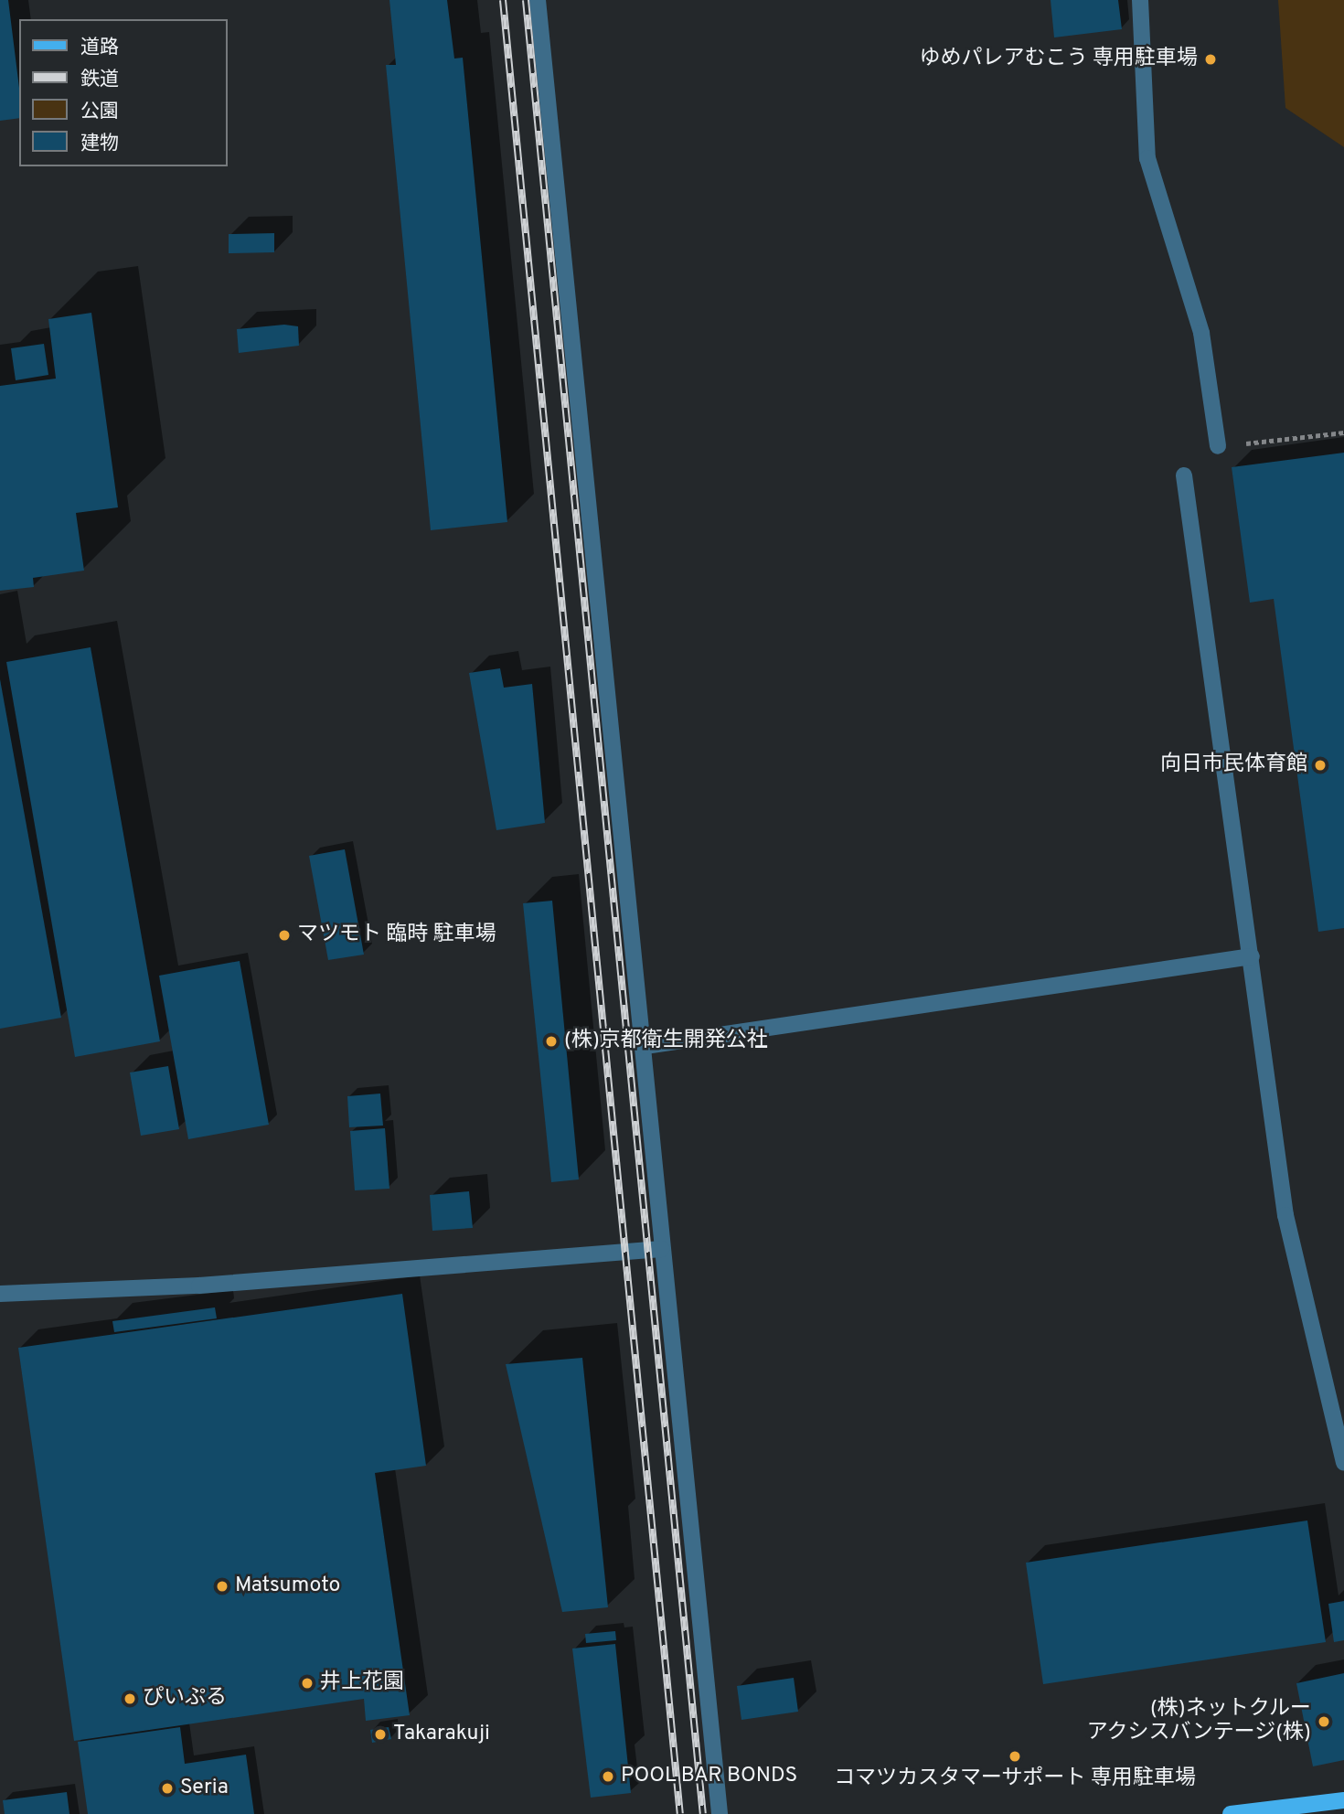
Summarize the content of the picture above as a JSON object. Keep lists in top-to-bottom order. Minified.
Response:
{"places":["ゆめパレアむこう 専用駐車場","向日市民体育館","マツモト 臨時 駐車場","(株)京都衛生開発公社","Matsumoto","井上花園","ぴいぷる","(株)ネットクルー アクシスバンテージ(株)","Takarakuji","コマツカスタマーサポート 専用駐車場","POOL BAR BONDS","Seria"],"legend":["道路","鉄道","公園","建物"]}
